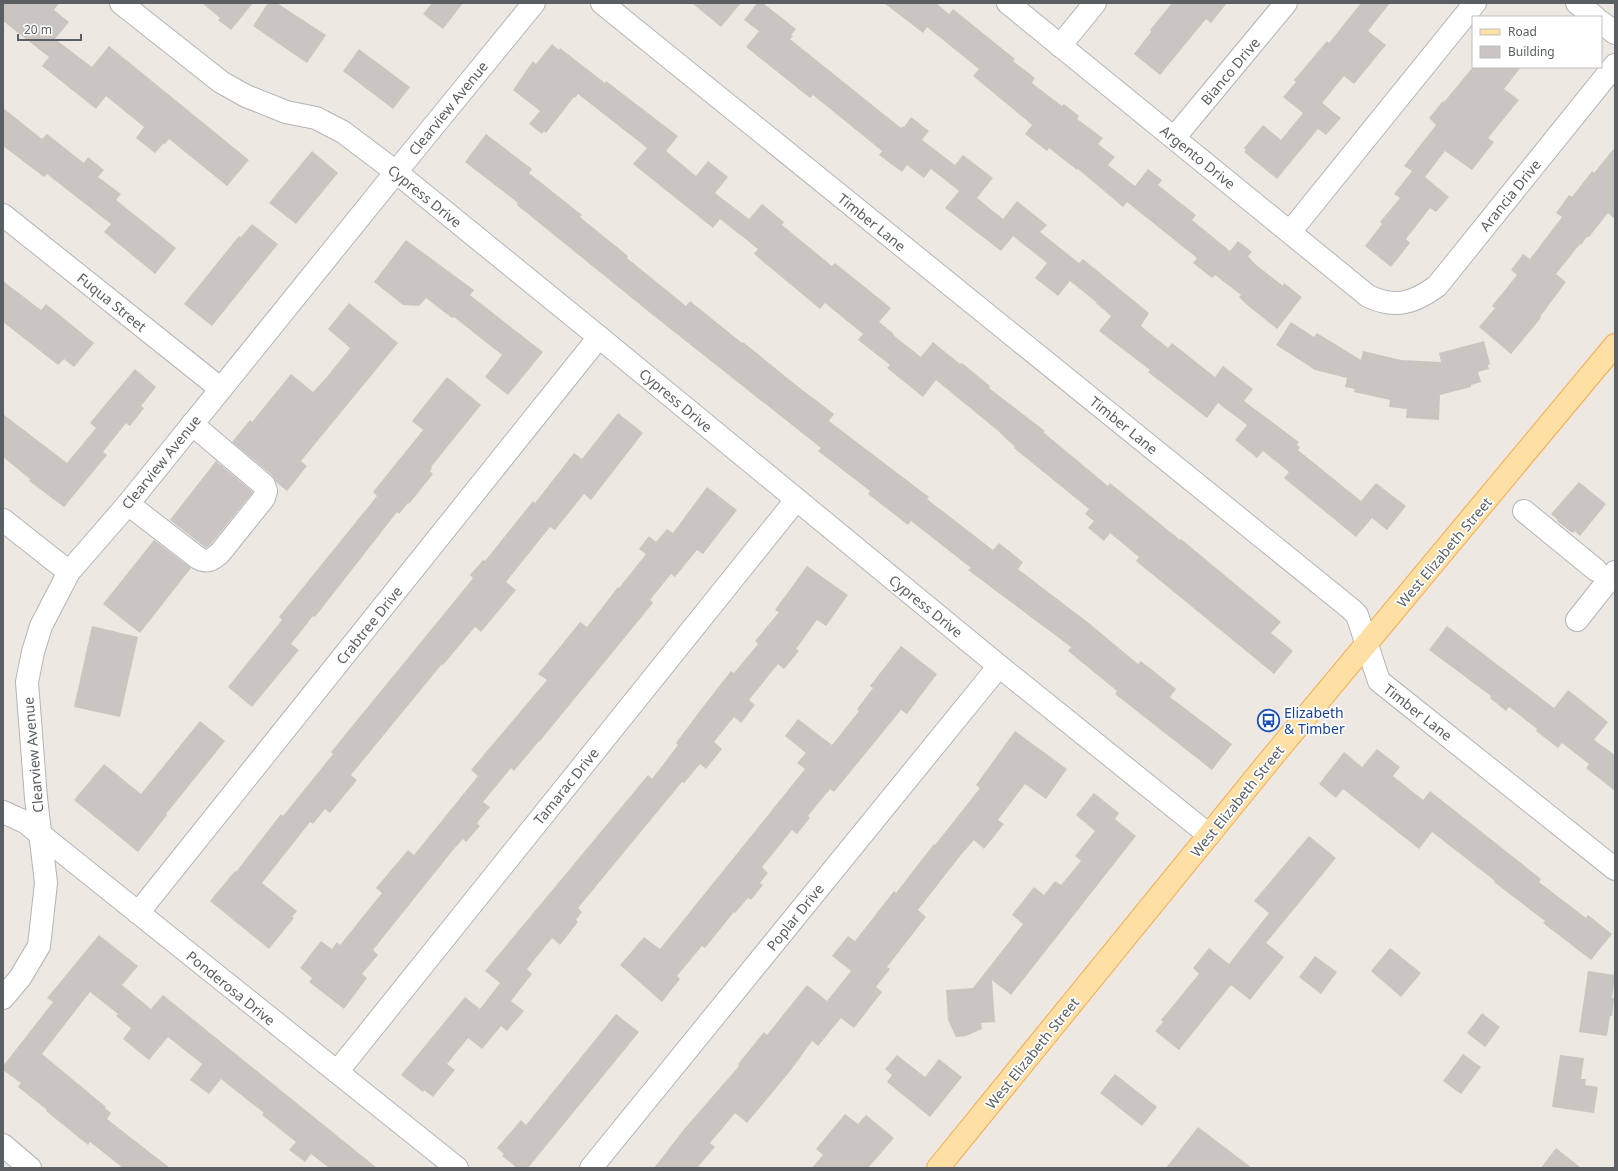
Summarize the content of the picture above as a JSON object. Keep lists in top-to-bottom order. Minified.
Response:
{"streets":{"main road":["West Elizabeth Street"],"street":["Bianco Drive","Clearview Avenue","Argento Drive","Arancia Drive","Cypress Drive","Timber Lane","Fuqua Street","Crabtree Drive","Tamarac Drive","Poplar Drive","Ponderosa Drive"]},"crossings":[["Bianco Drive","Argento Drive"],["Clearview Avenue","Cypress Drive"],["Clearview Avenue","Fuqua Street"],["Clearview Avenue","Ponderosa Drive"],["Argento Drive","Arancia Drive"],["Cypress Drive","West Elizabeth Street"],["Cypress Drive","Crabtree Drive"],["Cypress Drive","Tamarac Drive"],["Cypress Drive","Poplar Drive"],["Timber Lane","West Elizabeth Street"],["Crabtree Drive","Ponderosa Drive"],["Tamarac Drive","Ponderosa Drive"]],"places":{"bus stop":["Elizabeth & Timber"]},"legend":["Road","Building"],"scale_bar":"20 m"}
